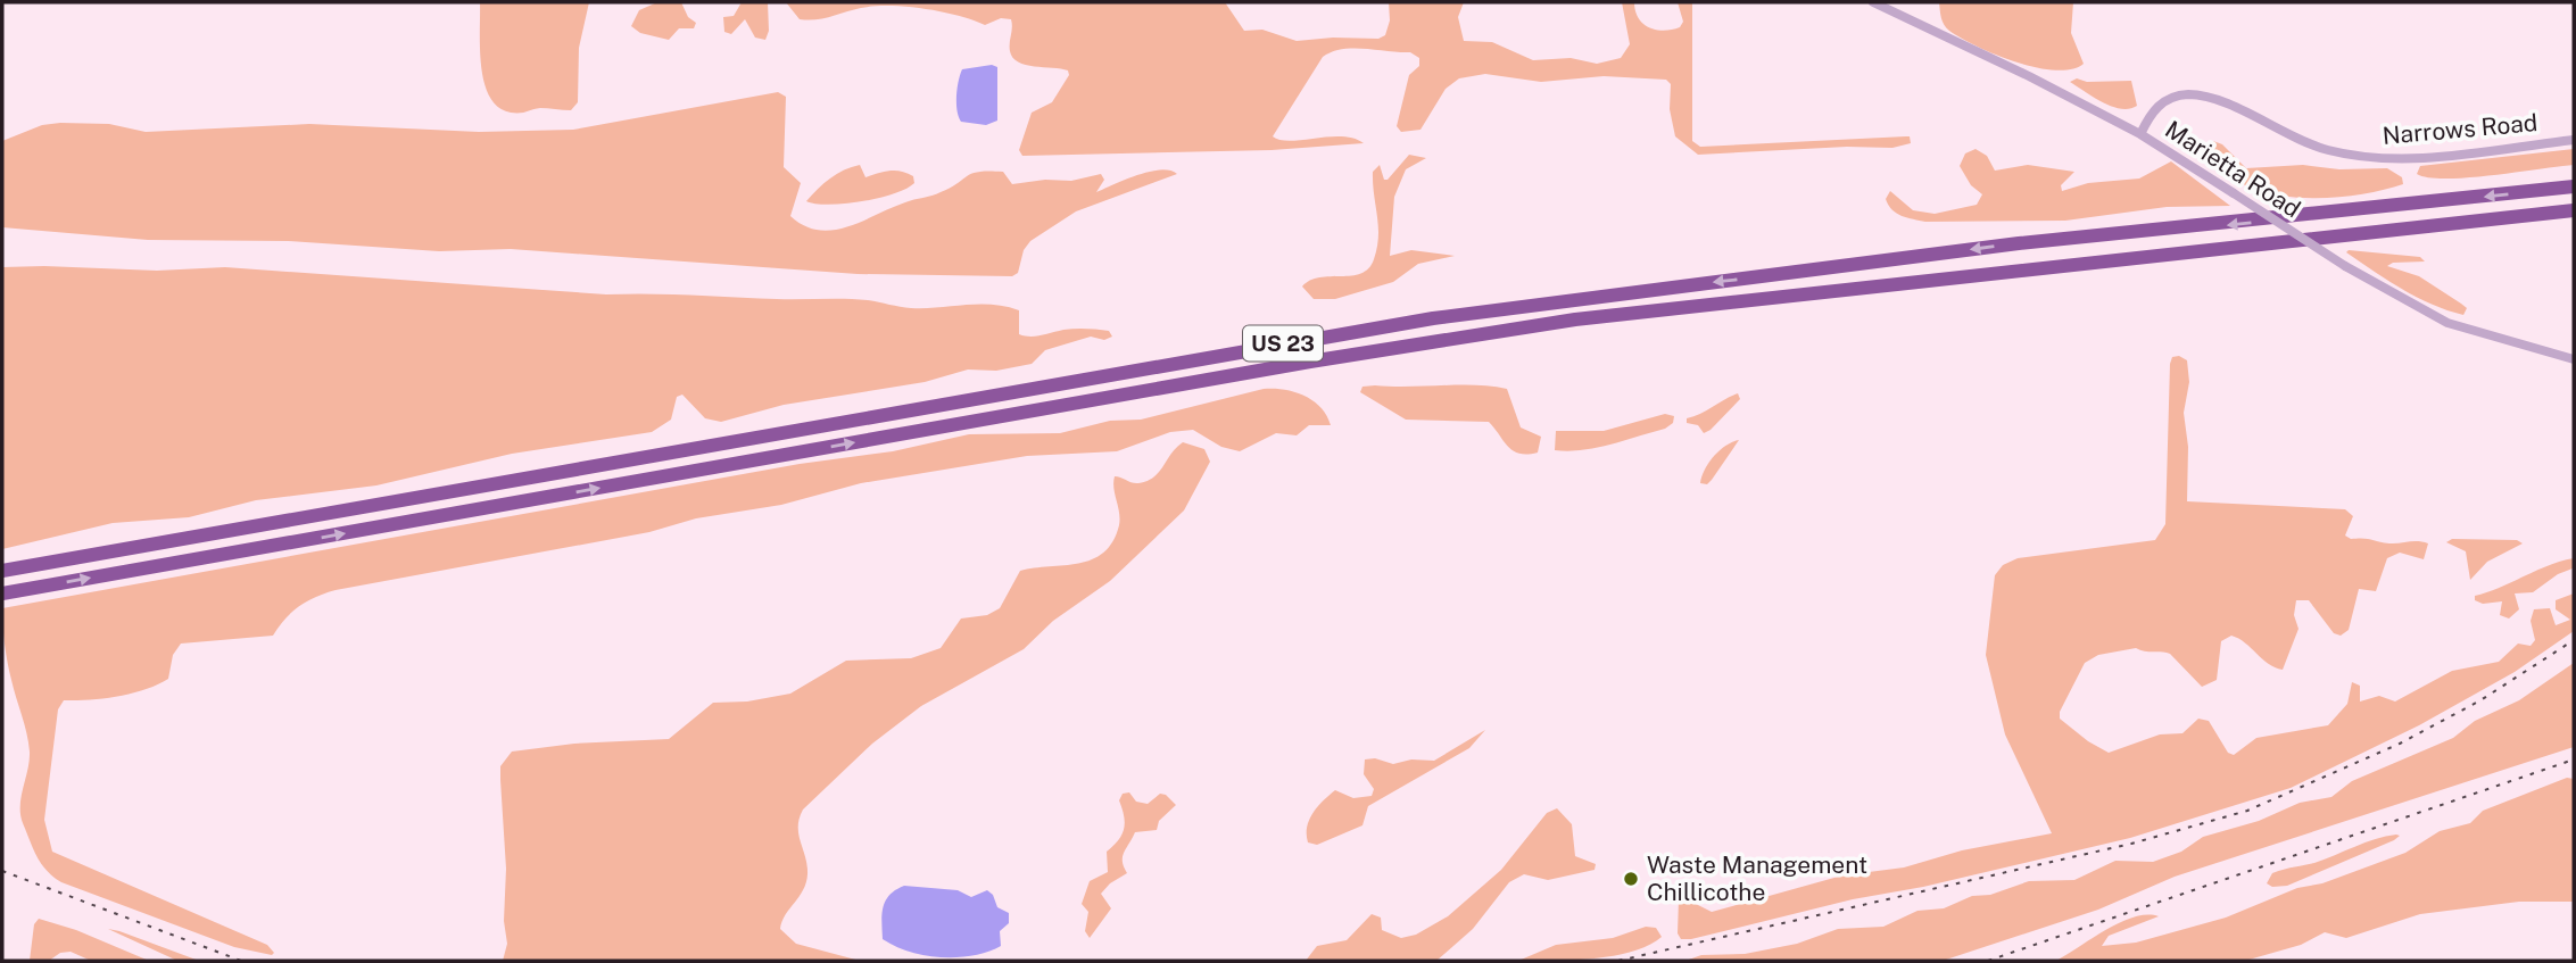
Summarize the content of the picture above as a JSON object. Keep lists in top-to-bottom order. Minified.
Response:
{"streets":{"highway":["US 23"],"street":["Narrows Road","Marietta Road"]},"crossings":[["Narrows Road","Marietta Road"]],"places":["Waste Management Chillicothe"]}
